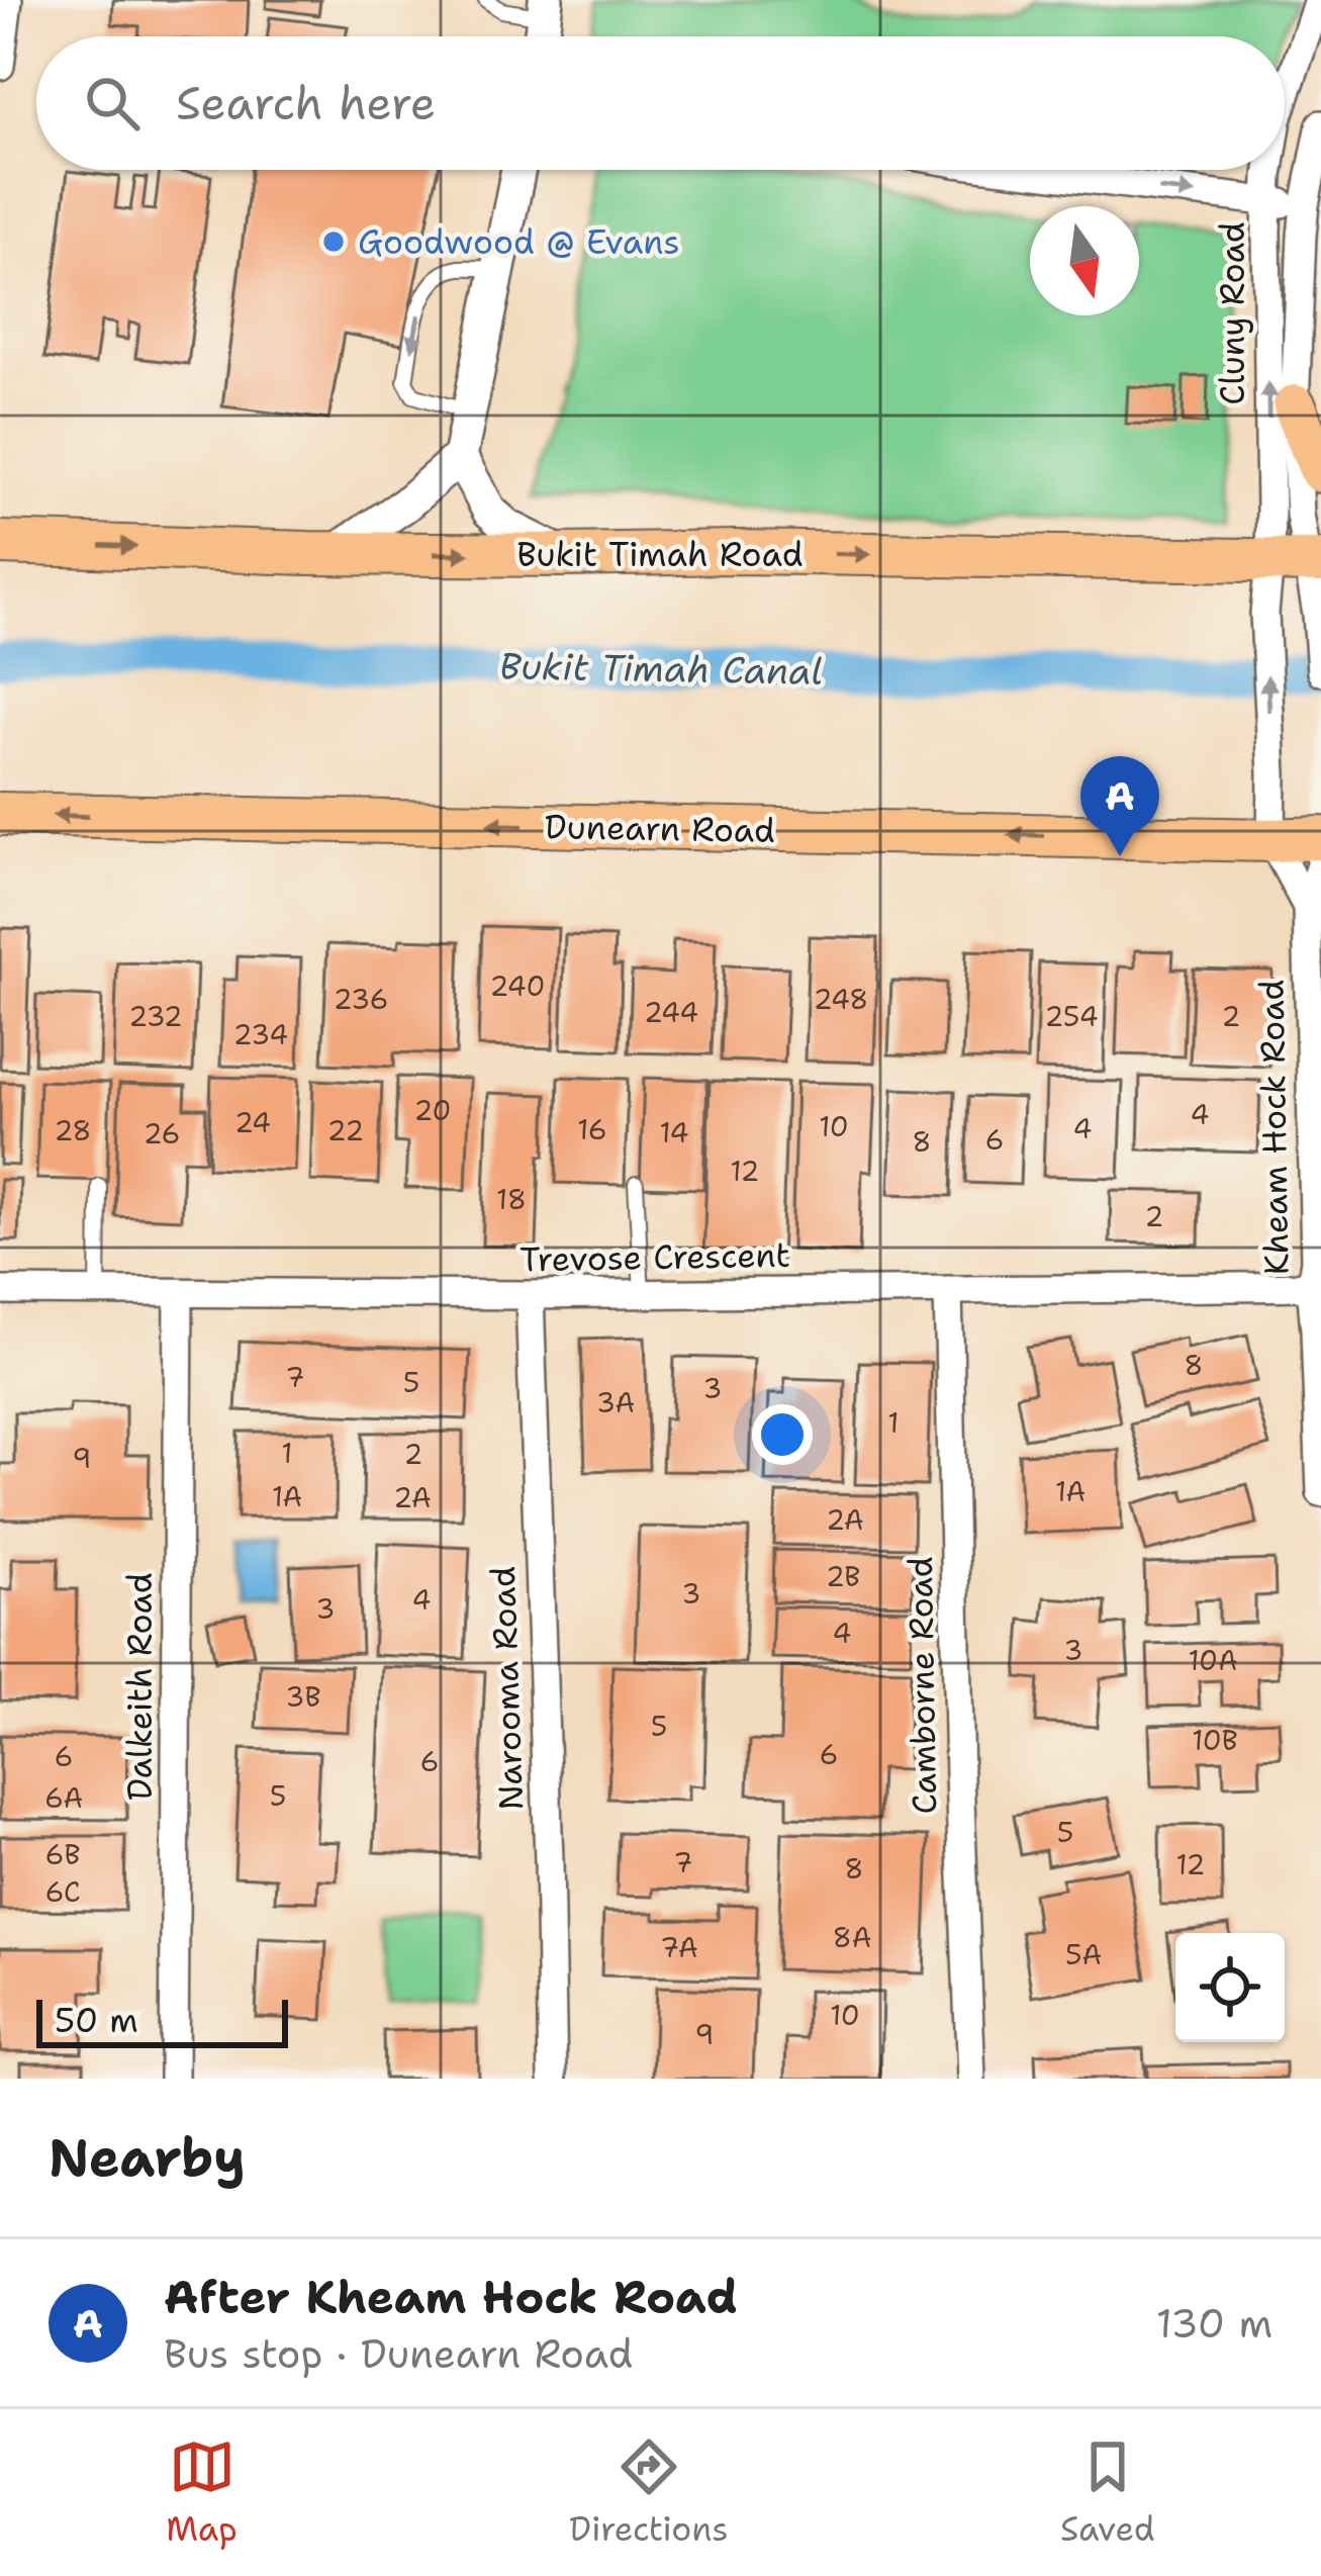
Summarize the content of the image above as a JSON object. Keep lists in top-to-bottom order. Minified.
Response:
{"streets":{"highway":["Bukit Timah Road","Dunearn Road"],"street":["Cluny Road","Kheam Hock Road","Trevose Crescent","Camborne Road","Dalkeith Road","Narooma Road"]},"crossings":[["Cluny Road","Bukit Timah Road"],["Cluny Road","Kheam Hock Road"],["Bukit Timah Road","Kheam Hock Road"],["Dunearn Road","Kheam Hock Road"],["Kheam Hock Road","Trevose Crescent"],["Trevose Crescent","Camborne Road"],["Trevose Crescent","Dalkeith Road"],["Trevose Crescent","Narooma Road"]],"one_way":["Bukit Timah Road","Dunearn Road"],"water":["Bukit Timah Canal"],"places":["Goodwood @ Evans"],"house_numbers":["240","236","248","244","232","254","2","234","20","4","24","10","4","16","28","22","14","26","6","8","12","18","2","8","7","5","3","3A","1","1","2","9","1A","1A","2A","2A","2B","3","4","3","4","3","10A","3B","5","10B","6","6","6","5","6A","5","6B","7","12","8","6C","8A","7A","5A","10","9"],"scale_bar":"50 m","north":"bottom","page":{"search":"Search here","pins":"A","scale":"50 m","heading":"Nearby","list":[{"mark":"A","name":"After Kheam Hock Road","note":"Bus stop · Dunearn Road","value":"130 m"}],"nav":["Map","Directions","Saved"]}}
